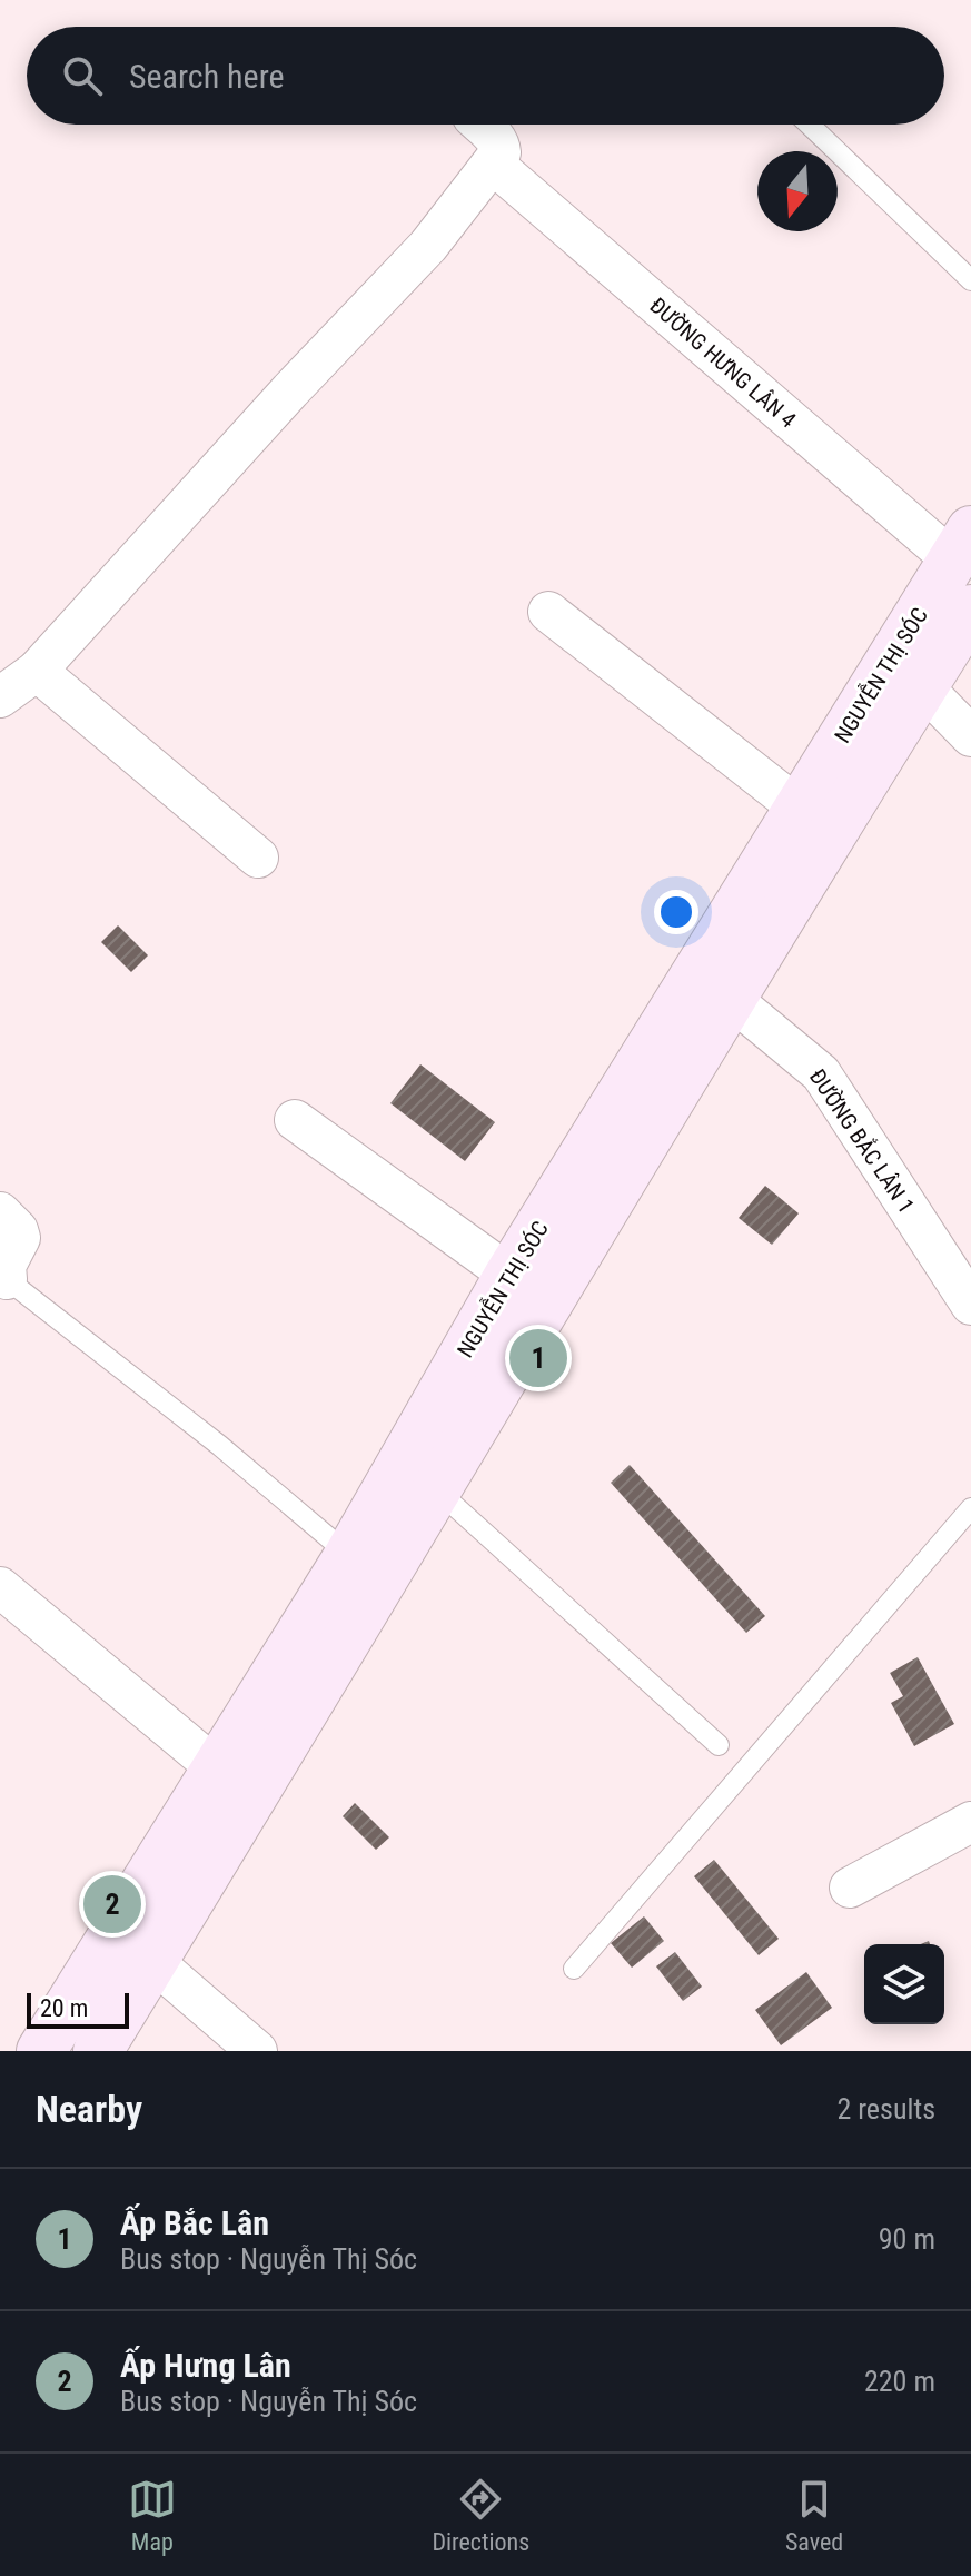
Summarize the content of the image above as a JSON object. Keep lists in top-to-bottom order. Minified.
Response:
{"streets":{"main road":["NGUYỄN THỊ SÓC"],"street":["ĐƯỜNG HƯNG LÂN 4","ĐƯỜNG BẮC LÂN 1"]},"crossings":[["ĐƯỜNG HƯNG LÂN 4","NGUYỄN THỊ SÓC"],["NGUYỄN THỊ SÓC","ĐƯỜNG BẮC LÂN 1"]],"scale_bar":"20 m","north":"bottom","page":{"search":"Search here","pins":["1","2"],"scale":"20 m","heading":["Nearby","2 results"],"list":[{"mark":"1","name":"Ấp Bắc Lân","note":"Bus stop · Nguyễn Thị Sóc","value":"90 m"},{"mark":"2","name":"Ấp Hưng Lân","note":"Bus stop · Nguyễn Thị Sóc","value":"220 m"}],"nav":["Map","Directions","Saved"]}}
